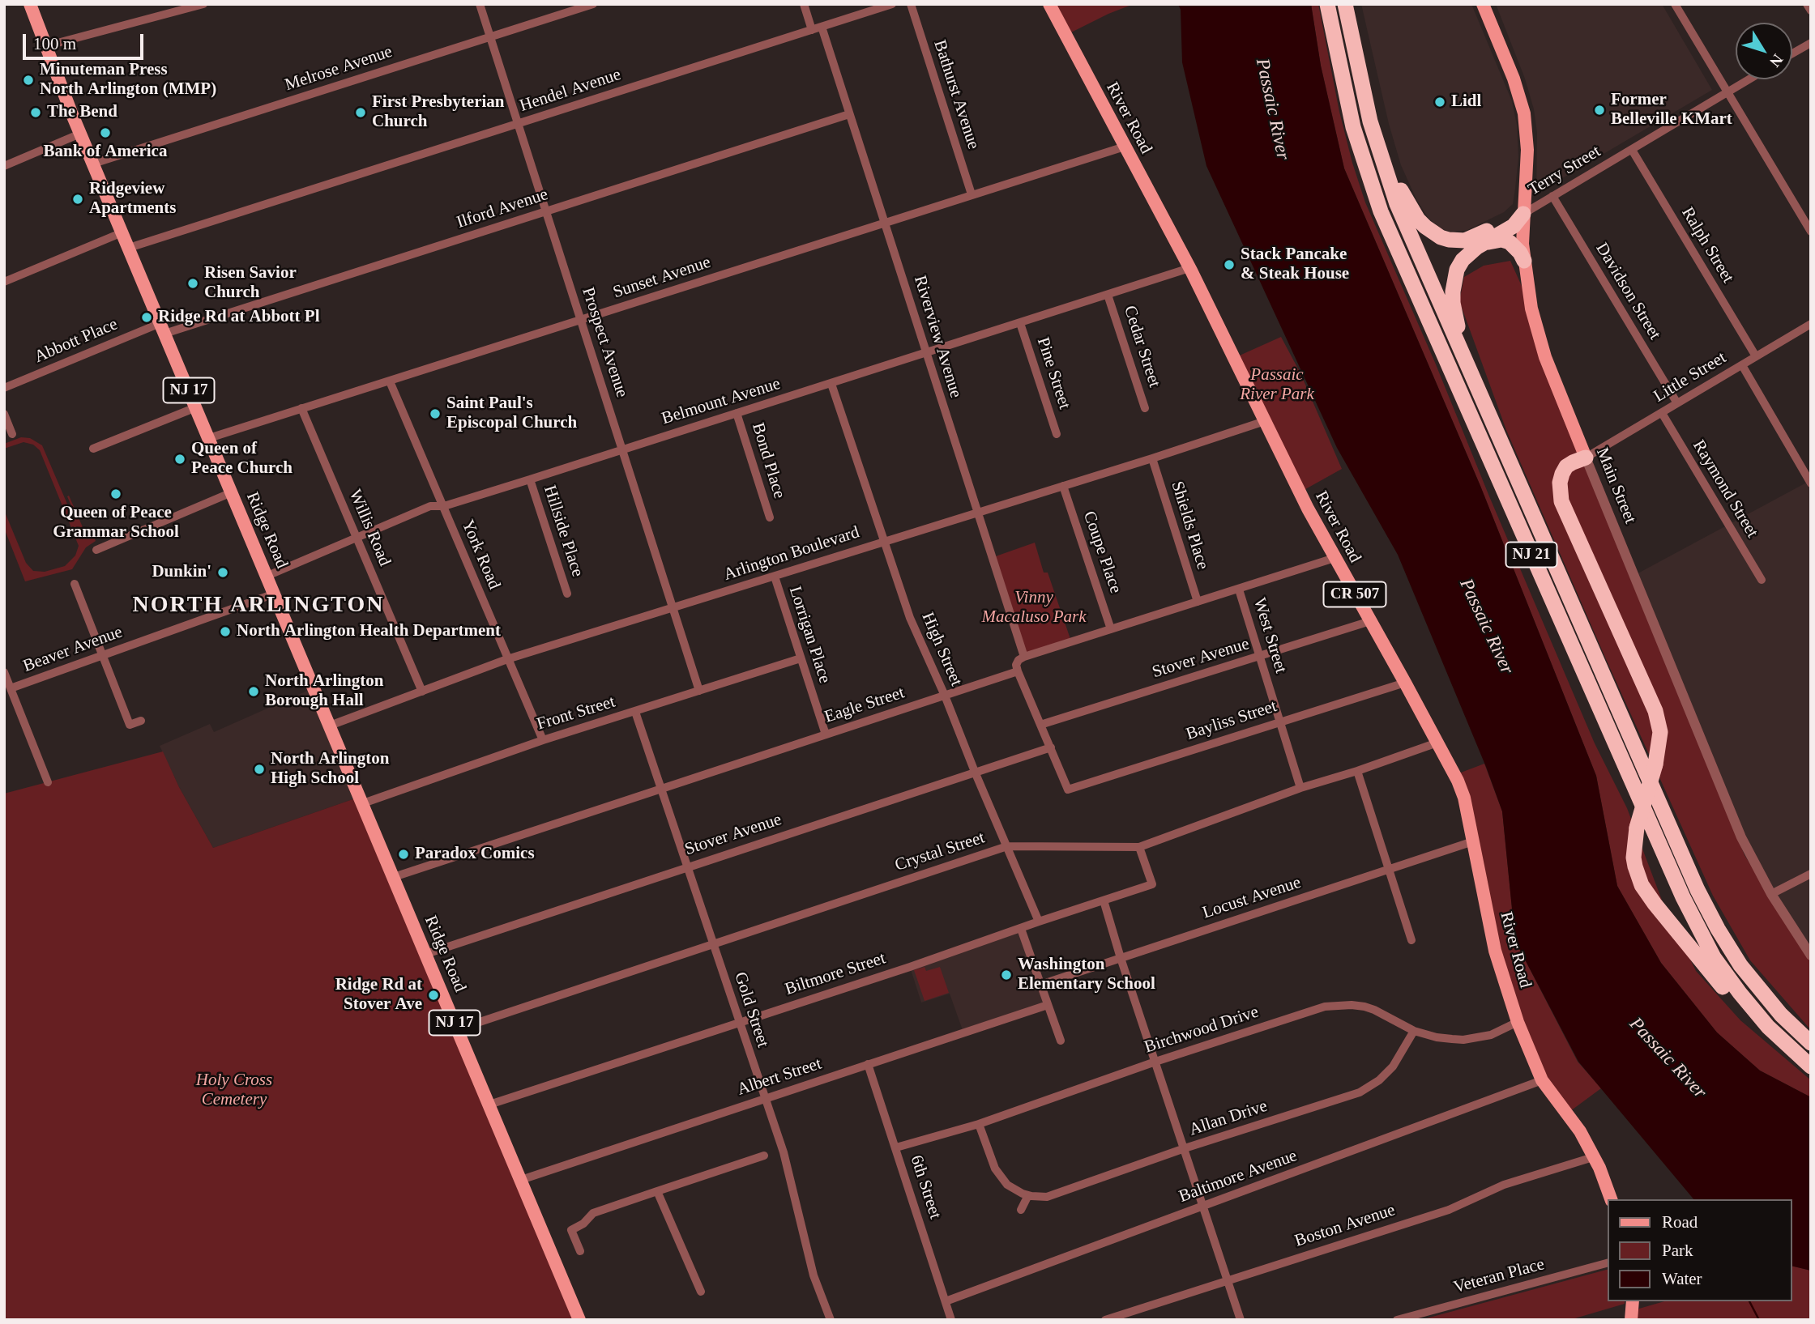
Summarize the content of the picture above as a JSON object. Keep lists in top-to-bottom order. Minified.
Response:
{"streets":{"highway":["NJ 21"],"main road":["River Road","NJ 17","Main Street","Ridge Road","CR 507"],"street":["Melrose Avenue","Hendel Avenue","Bathurst Avenue","Terry Street","Ilford Avenue","Ralph Street","Sunset Avenue","Davidson Street","Riverview Avenue","Abbott Place","Prospect Avenue","Cedar Street","Pine Street","Little Street","Belmount Avenue","Bond Place","Raymond Street","Shields Place","Willis Road","Hillside Place","Coupe Place","Arlington Boulevard","York Road","Lorrigan Place","West Street","Beaver Avenue","High Street","Stover Avenue","Eagle Street","Front Street","Bayliss Street","Crystal Street","Locust Avenue","Biltmore Street","Gold Street","Birchwood Drive","Albert Street","Allan Drive","Baltimore Avenue","6th Street","Boston Avenue","Veteran Place"]},"crossings":[["Melrose Avenue","Prospect Avenue"],["Melrose Avenue","Ridge Road"],["Hendel Avenue","Riverview Avenue"],["Hendel Avenue","Prospect Avenue"],["Hendel Avenue","Ridge Road"],["Bathurst Avenue","Sunset Avenue"],["River Road","Sunset Avenue"],["River Road","Belmount Avenue"],["River Road","Arlington Boulevard"],["River Road","Stover Avenue"],["River Road","Bayliss Street"],["River Road","Crystal Street"],["River Road","Locust Avenue"],["River Road","Birchwood Drive"],["River Road","Baltimore Avenue"],["River Road","Boston Avenue"],["Terry Street","Ralph Street"],["Terry Street","Davidson Street"],["Terry Street","Main Street"],["Ilford Avenue","Riverview Avenue"],["Ilford Avenue","Abbott Place"],["Ilford Avenue","Prospect Avenue"],["Ilford Avenue","Ridge Road"],["Ralph Street","Little Street"],["Sunset Avenue","Riverview Avenue"],["Sunset Avenue","Prospect Avenue"],["Sunset Avenue","Willis Road"],["Sunset Avenue","Ridge Road"],["Sunset Avenue","York Road"],["Davidson Street","Little Street"],["Riverview Avenue","Belmount Avenue"],["Riverview Avenue","Arlington Boulevard"],["Abbott Place","Ridge Road"],["Prospect Avenue","Belmount Avenue"],["Prospect Avenue","Arlington Boulevard"],["Prospect Avenue","Front Street"],["Cedar Street","Belmount Avenue"],["Pine Street","Belmount Avenue"],["Little Street","Main Street"],["Little Street","Raymond Street"],["Belmount Avenue","Bond Place"],["Belmount Avenue","Willis Road"],["Belmount Avenue","Ridge Road"],["Belmount Avenue","Hillside Place"],["Belmount Avenue","York Road"],["Belmount Avenue","High Street"],["Shields Place","Arlington Boulevard"],["Willis Road","Arlington Boulevard"],["Ridge Road","Arlington Boulevard"],["Ridge Road","Beaver Avenue"],["Ridge Road","Stover Avenue"],["Ridge Road","Eagle Street"],["Ridge Road","Front Street"],["Ridge Road","Crystal Street"],["Ridge Road","Biltmore Street"],["Ridge Road","Albert Street"],["Coupe Place","Arlington Boulevard"],["Arlington Boulevard","York Road"],["Arlington Boulevard","Lorrigan Place"],["Arlington Boulevard","High Street"],["York Road","Front Street"],["Lorrigan Place","Eagle Street"],["Lorrigan Place","Front Street"],["West Street","Stover Avenue"],["West Street","Bayliss Street"],["West Street","Crystal Street"],["High Street","Stover Avenue"],["High Street","Eagle Street"],["High Street","Crystal Street"],["High Street","Biltmore Street"],["Stover Avenue","Bayliss Street"],["Stover Avenue","Gold Street"],["Eagle Street","Gold Street"],["Front Street","Gold Street"],["Crystal Street","Biltmore Street"],["Crystal Street","Gold Street"],["Biltmore Street","Gold Street"],["Gold Street","Albert Street"],["Birchwood Drive","Allan Drive"],["Birchwood Drive","6th Street"],["Albert Street","6th Street"],["Baltimore Avenue","6th Street"]],"districts":["NORTH ARLINGTON"],"water":["Passaic River"],"parks":["Passaic River Park","Vinny Macaluso Park","Holy Cross Cemetery"],"places":["Minuteman Press North Arlington (MMP)","Lidl","Former Belleville KMart","The Bend","First Presbyterian Church","Bank of America","Ridgeview Apartments","Stack Pancake & Steak House","Risen Savior Church","Ridge Rd at Abbott Pl","Saint Paul's Episcopal Church","Queen of Peace Church","Queen of Peace Grammar School","Dunkin'","North Arlington Health Department","North Arlington Borough Hall","North Arlington High School","Paradox Comics","Washington Elementary School","Ridge Rd at Stover Ave"],"legend":["Road","Park","Water"],"scale_bar":"100 m","north":"bottom right"}
